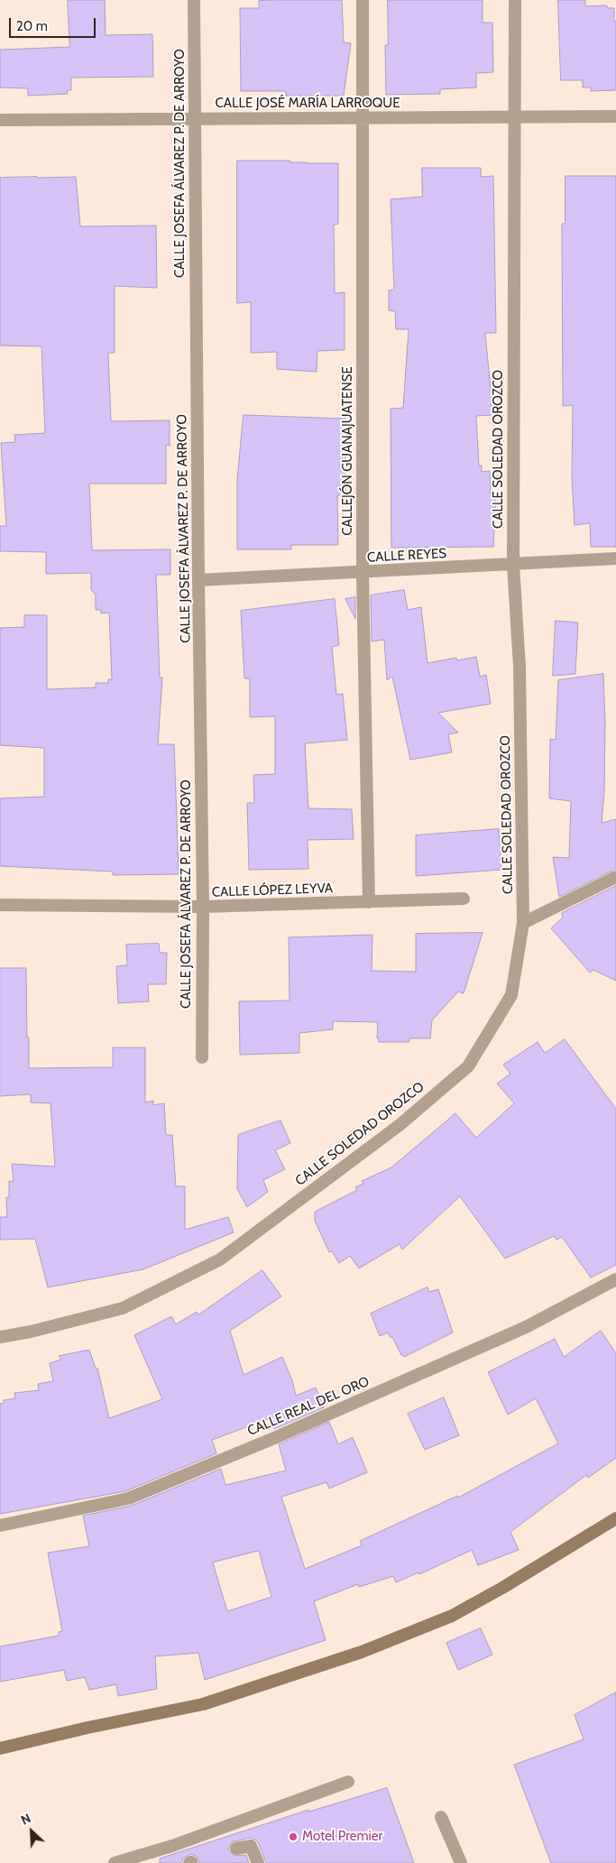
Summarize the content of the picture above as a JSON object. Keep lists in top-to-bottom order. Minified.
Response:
{"streets":{"street":["CALLE JOSÉ MARÍA LARROQUE","CALLE JOSEFA ÁLVAREZ P. DE ARROYO","CALLE SOLEDAD OROZCO","CALLEJÓN GUANAJUATENSE","CALLE REYES","CALLE LÓPEZ LEYVA","CALLE REAL DEL ORO"]},"crossings":[["CALLE JOSÉ MARÍA LARROQUE","CALLE JOSEFA ÁLVAREZ P. DE ARROYO"],["CALLE JOSÉ MARÍA LARROQUE","CALLE SOLEDAD OROZCO"],["CALLE JOSÉ MARÍA LARROQUE","CALLEJÓN GUANAJUATENSE"],["CALLE JOSEFA ÁLVAREZ P. DE ARROYO","CALLE REYES"],["CALLE JOSEFA ÁLVAREZ P. DE ARROYO","CALLE LÓPEZ LEYVA"],["CALLE SOLEDAD OROZCO","CALLE REYES"],["CALLEJÓN GUANAJUATENSE","CALLE REYES"],["CALLEJÓN GUANAJUATENSE","CALLE LÓPEZ LEYVA"]],"places":["Motel Premier"],"scale_bar":"20 m","north":"top left"}
